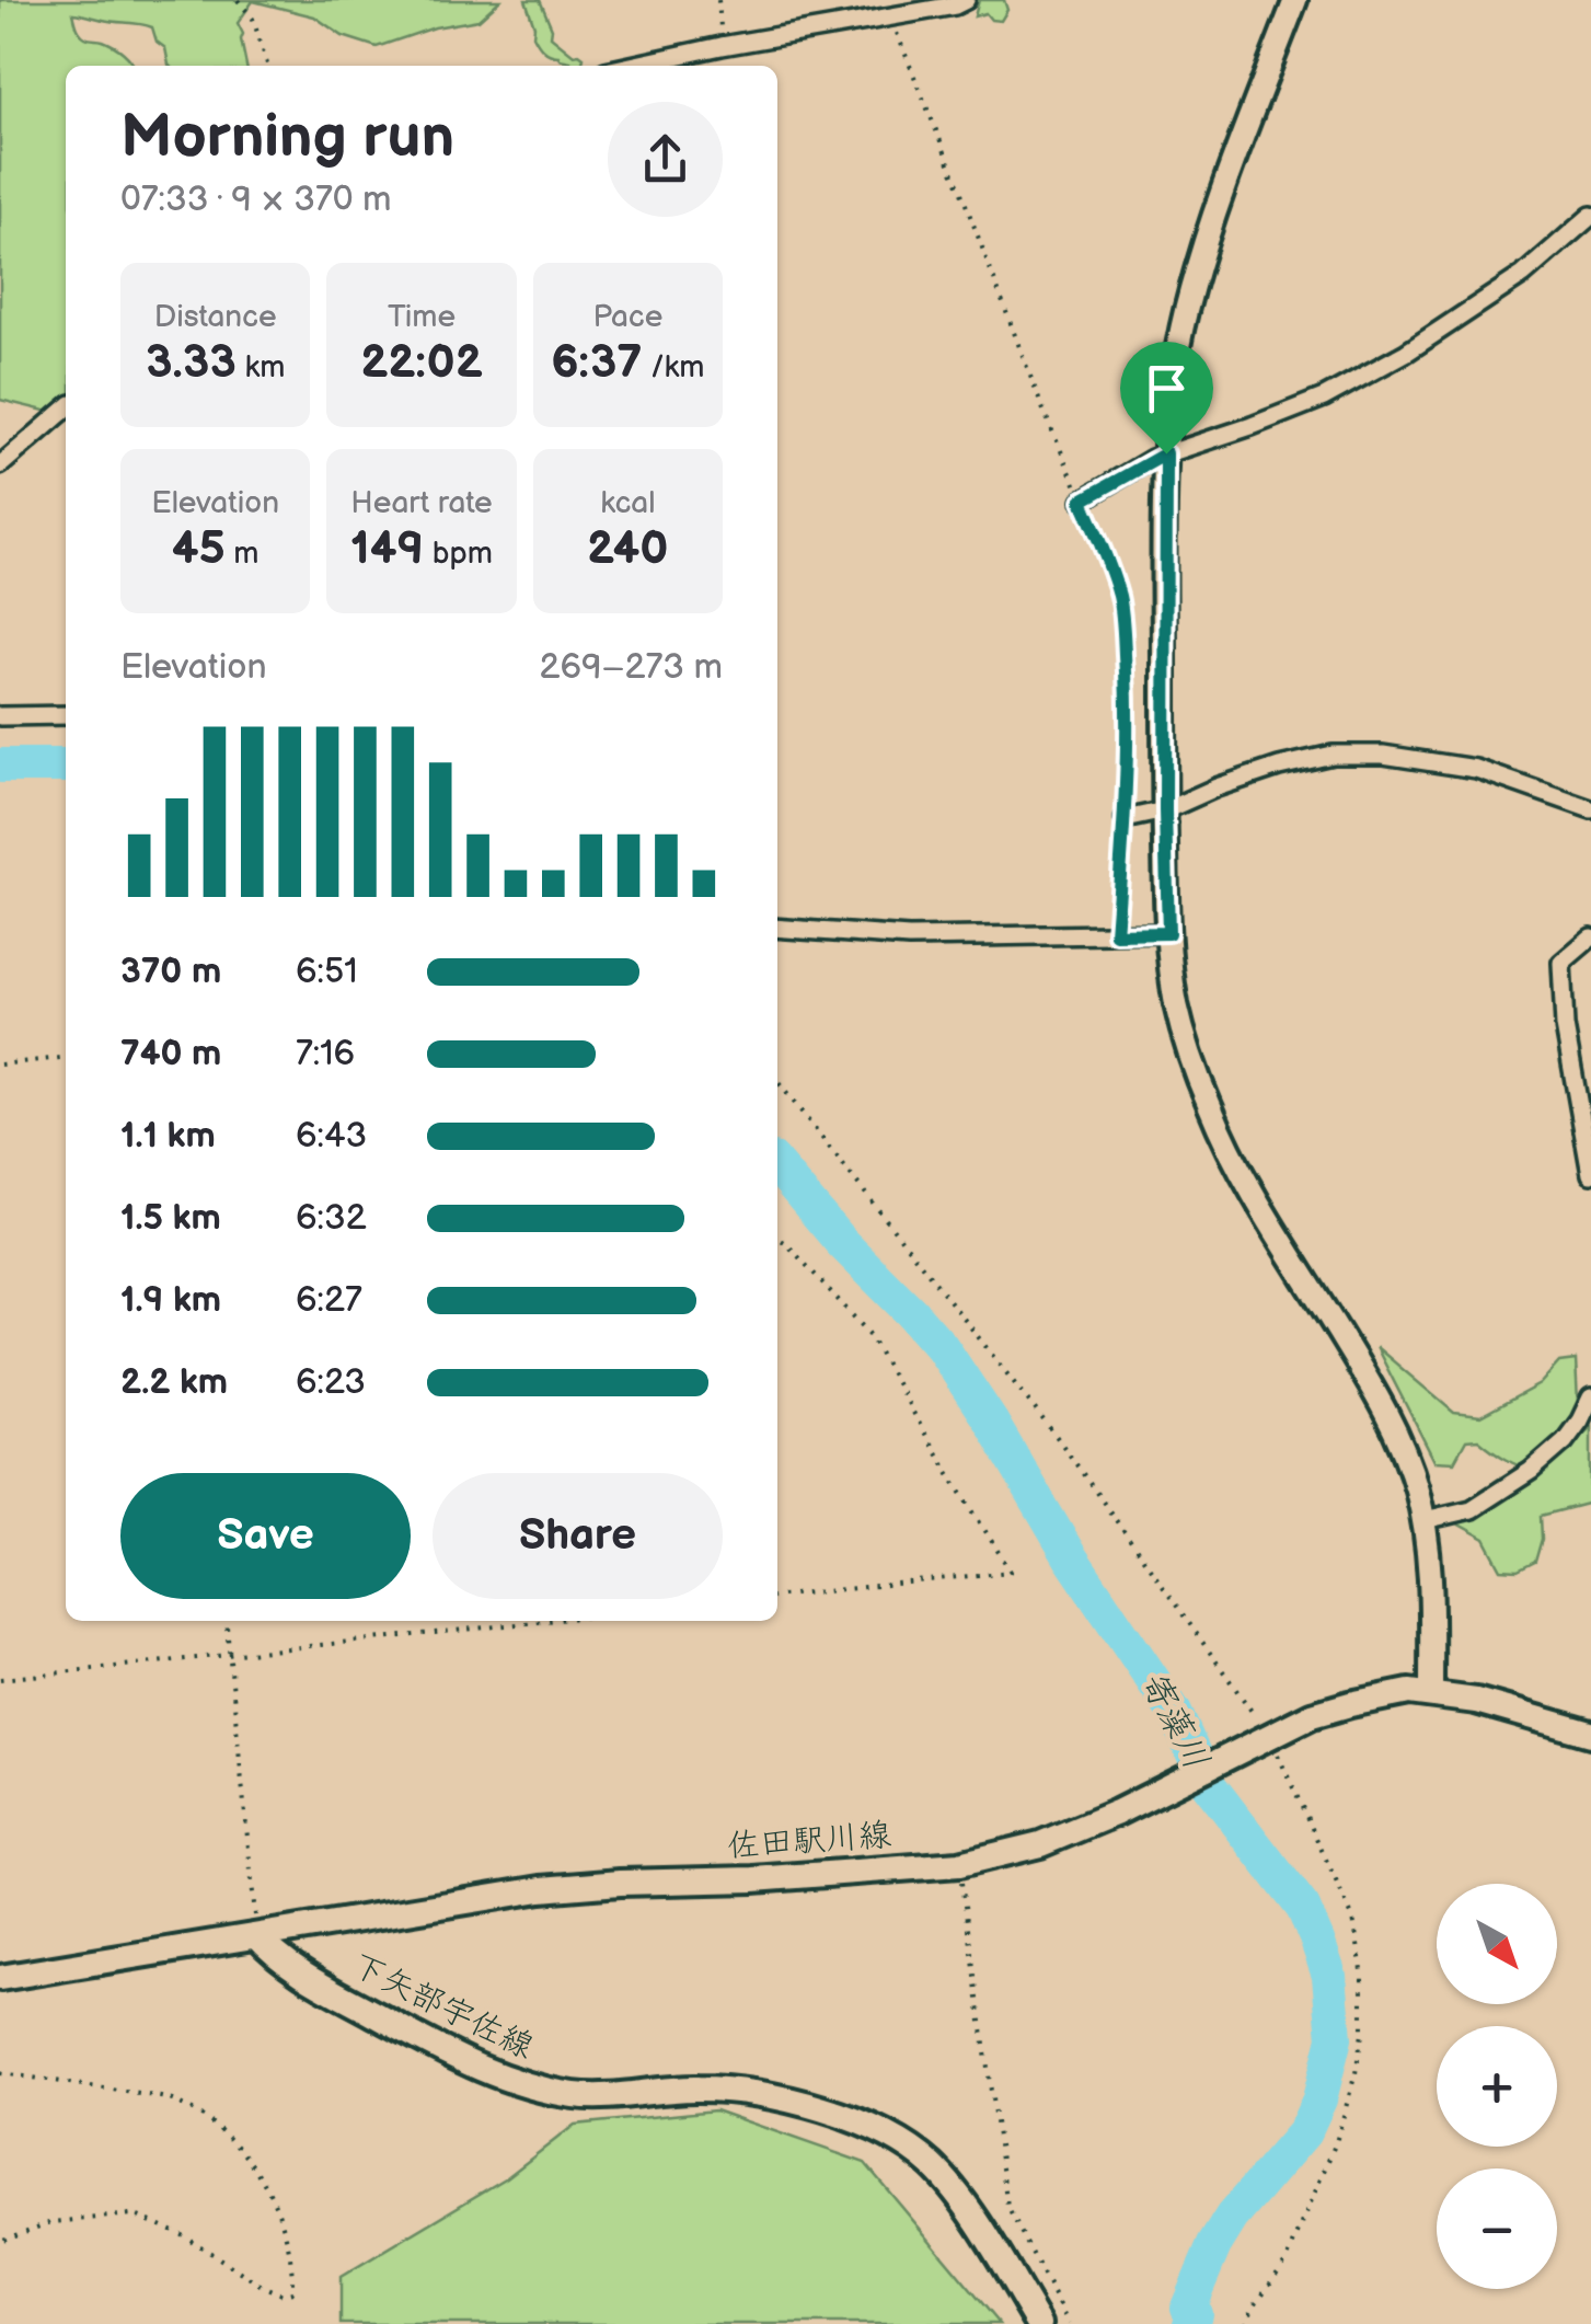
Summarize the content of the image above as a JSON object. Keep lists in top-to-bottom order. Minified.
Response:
{"streets":{"main road":["佐田駅川線","下矢部宇佐線"]},"crossings":[["佐田駅川線","下矢部宇佐線"]],"water":["寄藻川"],"north":"bottom right","page":{"heading":["Morning run","07:33 · 9 × 370 m"],"stats":[["Distance","3.33 km"],["Time","22:02"],["Pace","6:37 /km"],["Elevation","45 m"],["Heart rate","149 bpm"],["kcal","240"]],"chart":["Elevation","269–273 m"],"list":[{"name":"370 m","note":"6:51"},{"name":"740 m","note":"7:16"},{"name":"1.1 km","note":"6:43"},{"name":"1.5 km","note":"6:32"},{"name":"1.9 km","note":"6:27"},{"name":"2.2 km","note":"6:23"}],"buttons":["Save","Share"],"map_buttons":["+","−"]}}
